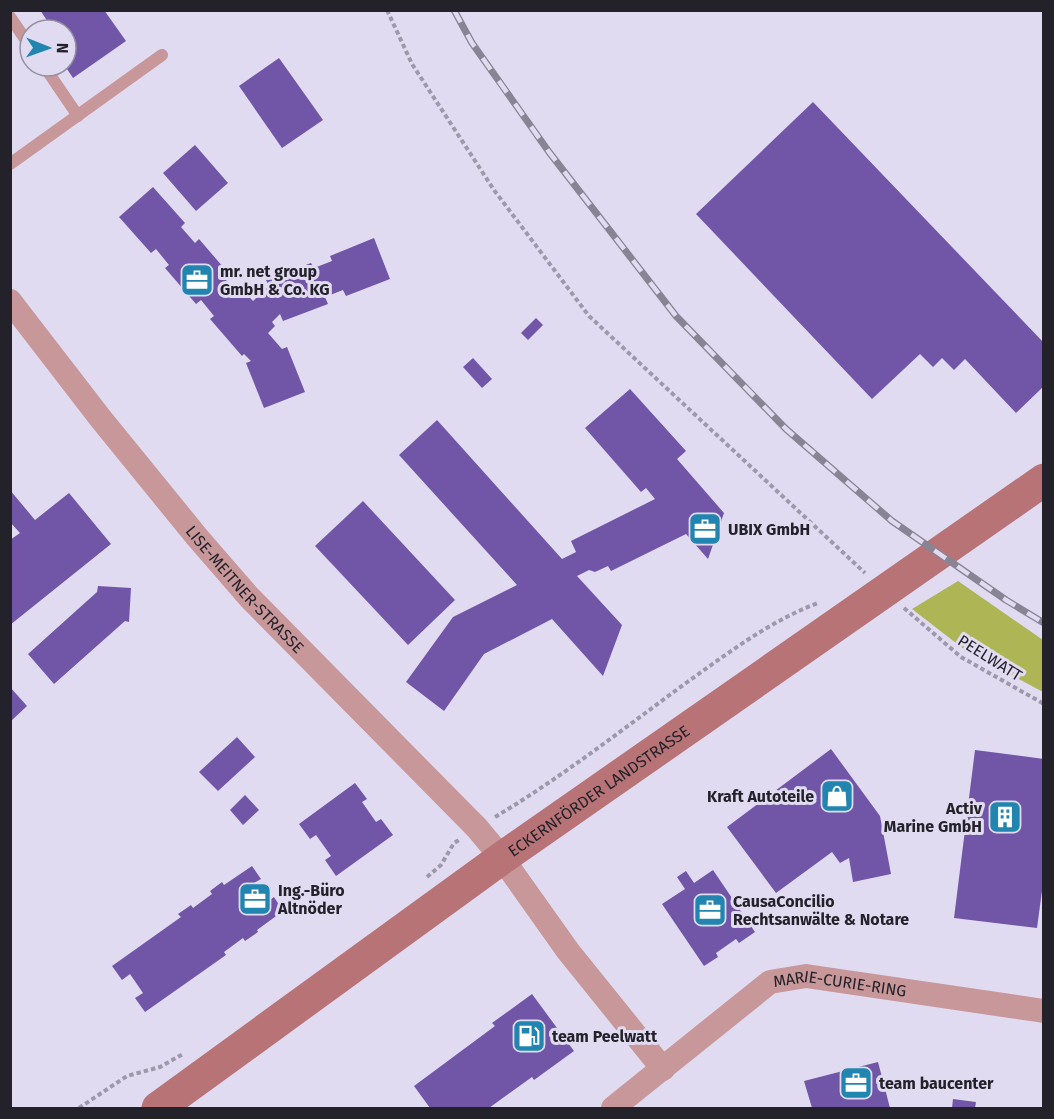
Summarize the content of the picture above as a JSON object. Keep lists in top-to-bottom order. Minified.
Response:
{"streets":{"street":["LISE-MEITNER-STRASSE","ECKERNFÖRDER LANDSTRASSE","MARIE-CURIE-RING"],"path":["PEELWATT"]},"crossings":[["LISE-MEITNER-STRASSE","ECKERNFÖRDER LANDSTRASSE"],["PEELWATT","ECKERNFÖRDER LANDSTRASSE"]],"places":{"office":["mr. net group GmbH & Co. KG","UBIX GmbH","Ing.-Büro Altnöder","CausaConcilio Rechtsanwälte & Notare","team baucenter"],"shop":["Kraft Autoteile"],"building":["Activ Marine GmbH"],"fuel station":["team Peelwatt"]},"north":"right"}
